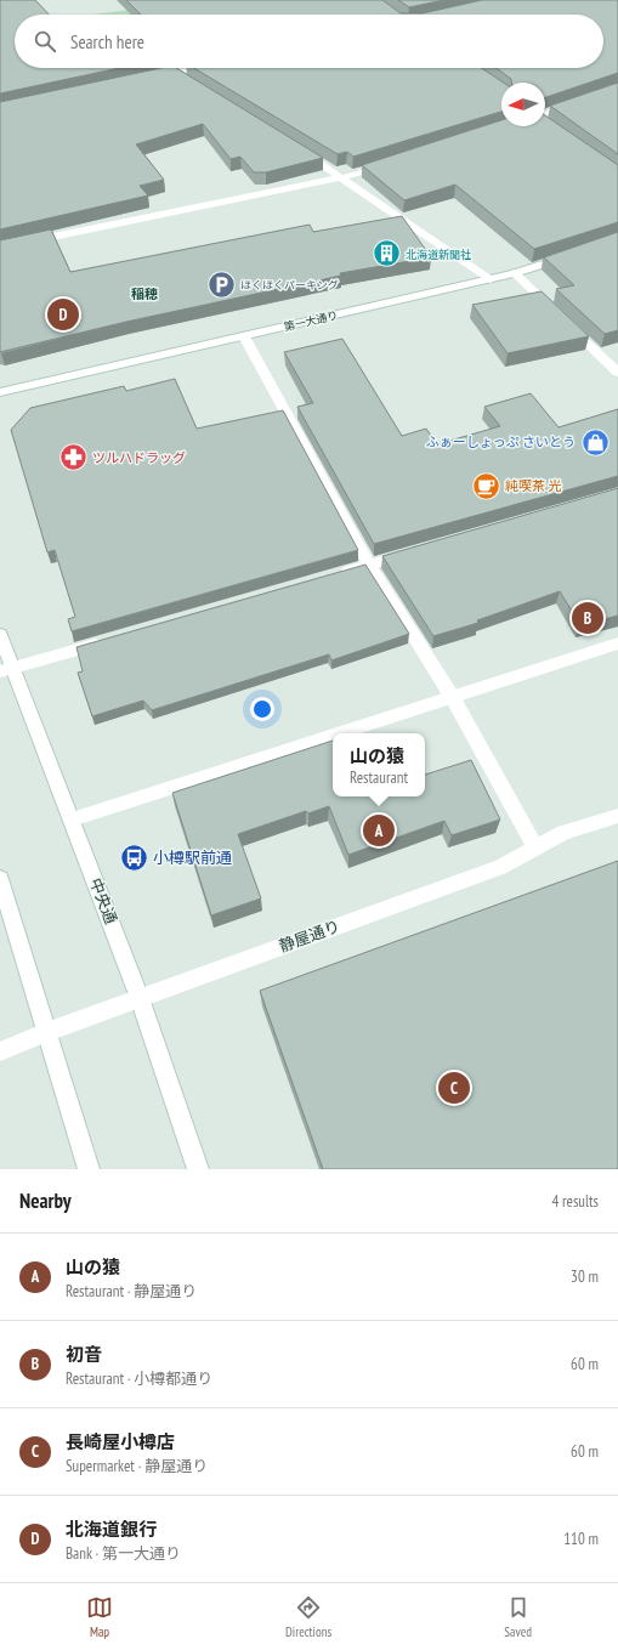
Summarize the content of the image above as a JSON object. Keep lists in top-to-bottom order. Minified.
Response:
{"streets":{"street":["第一大通り","中央通","静屋通り"]},"crossings":[["中央通","静屋通り"]],"districts":["稲穂"],"places":{"building":["北海道新聞社"],"parking":["ほくほくパーキング"],"shop":["ふぁーしょっぷ さいとう"],"pharmacy":["ツルハドラッグ"],"cafe":["純喫茶 光"],"bus stop":["小樽駅前通"]},"north":"left","page":{"search":"Search here","pins":["D","B","A","C"],"popup":["山の猿","Restaurant"],"heading":["Nearby","4 results"],"list":[{"mark":"A","name":"山の猿","note":"Restaurant · 静屋通り","value":"30 m"},{"mark":"B","name":"初音","note":"Restaurant · 小樽都通り","value":"60 m"},{"mark":"C","name":"長崎屋小樽店","note":"Supermarket · 静屋通り","value":"60 m"},{"mark":"D","name":"北海道銀行","note":"Bank · 第一大通り","value":"110 m"}],"nav":["Map","Directions","Saved"]}}
